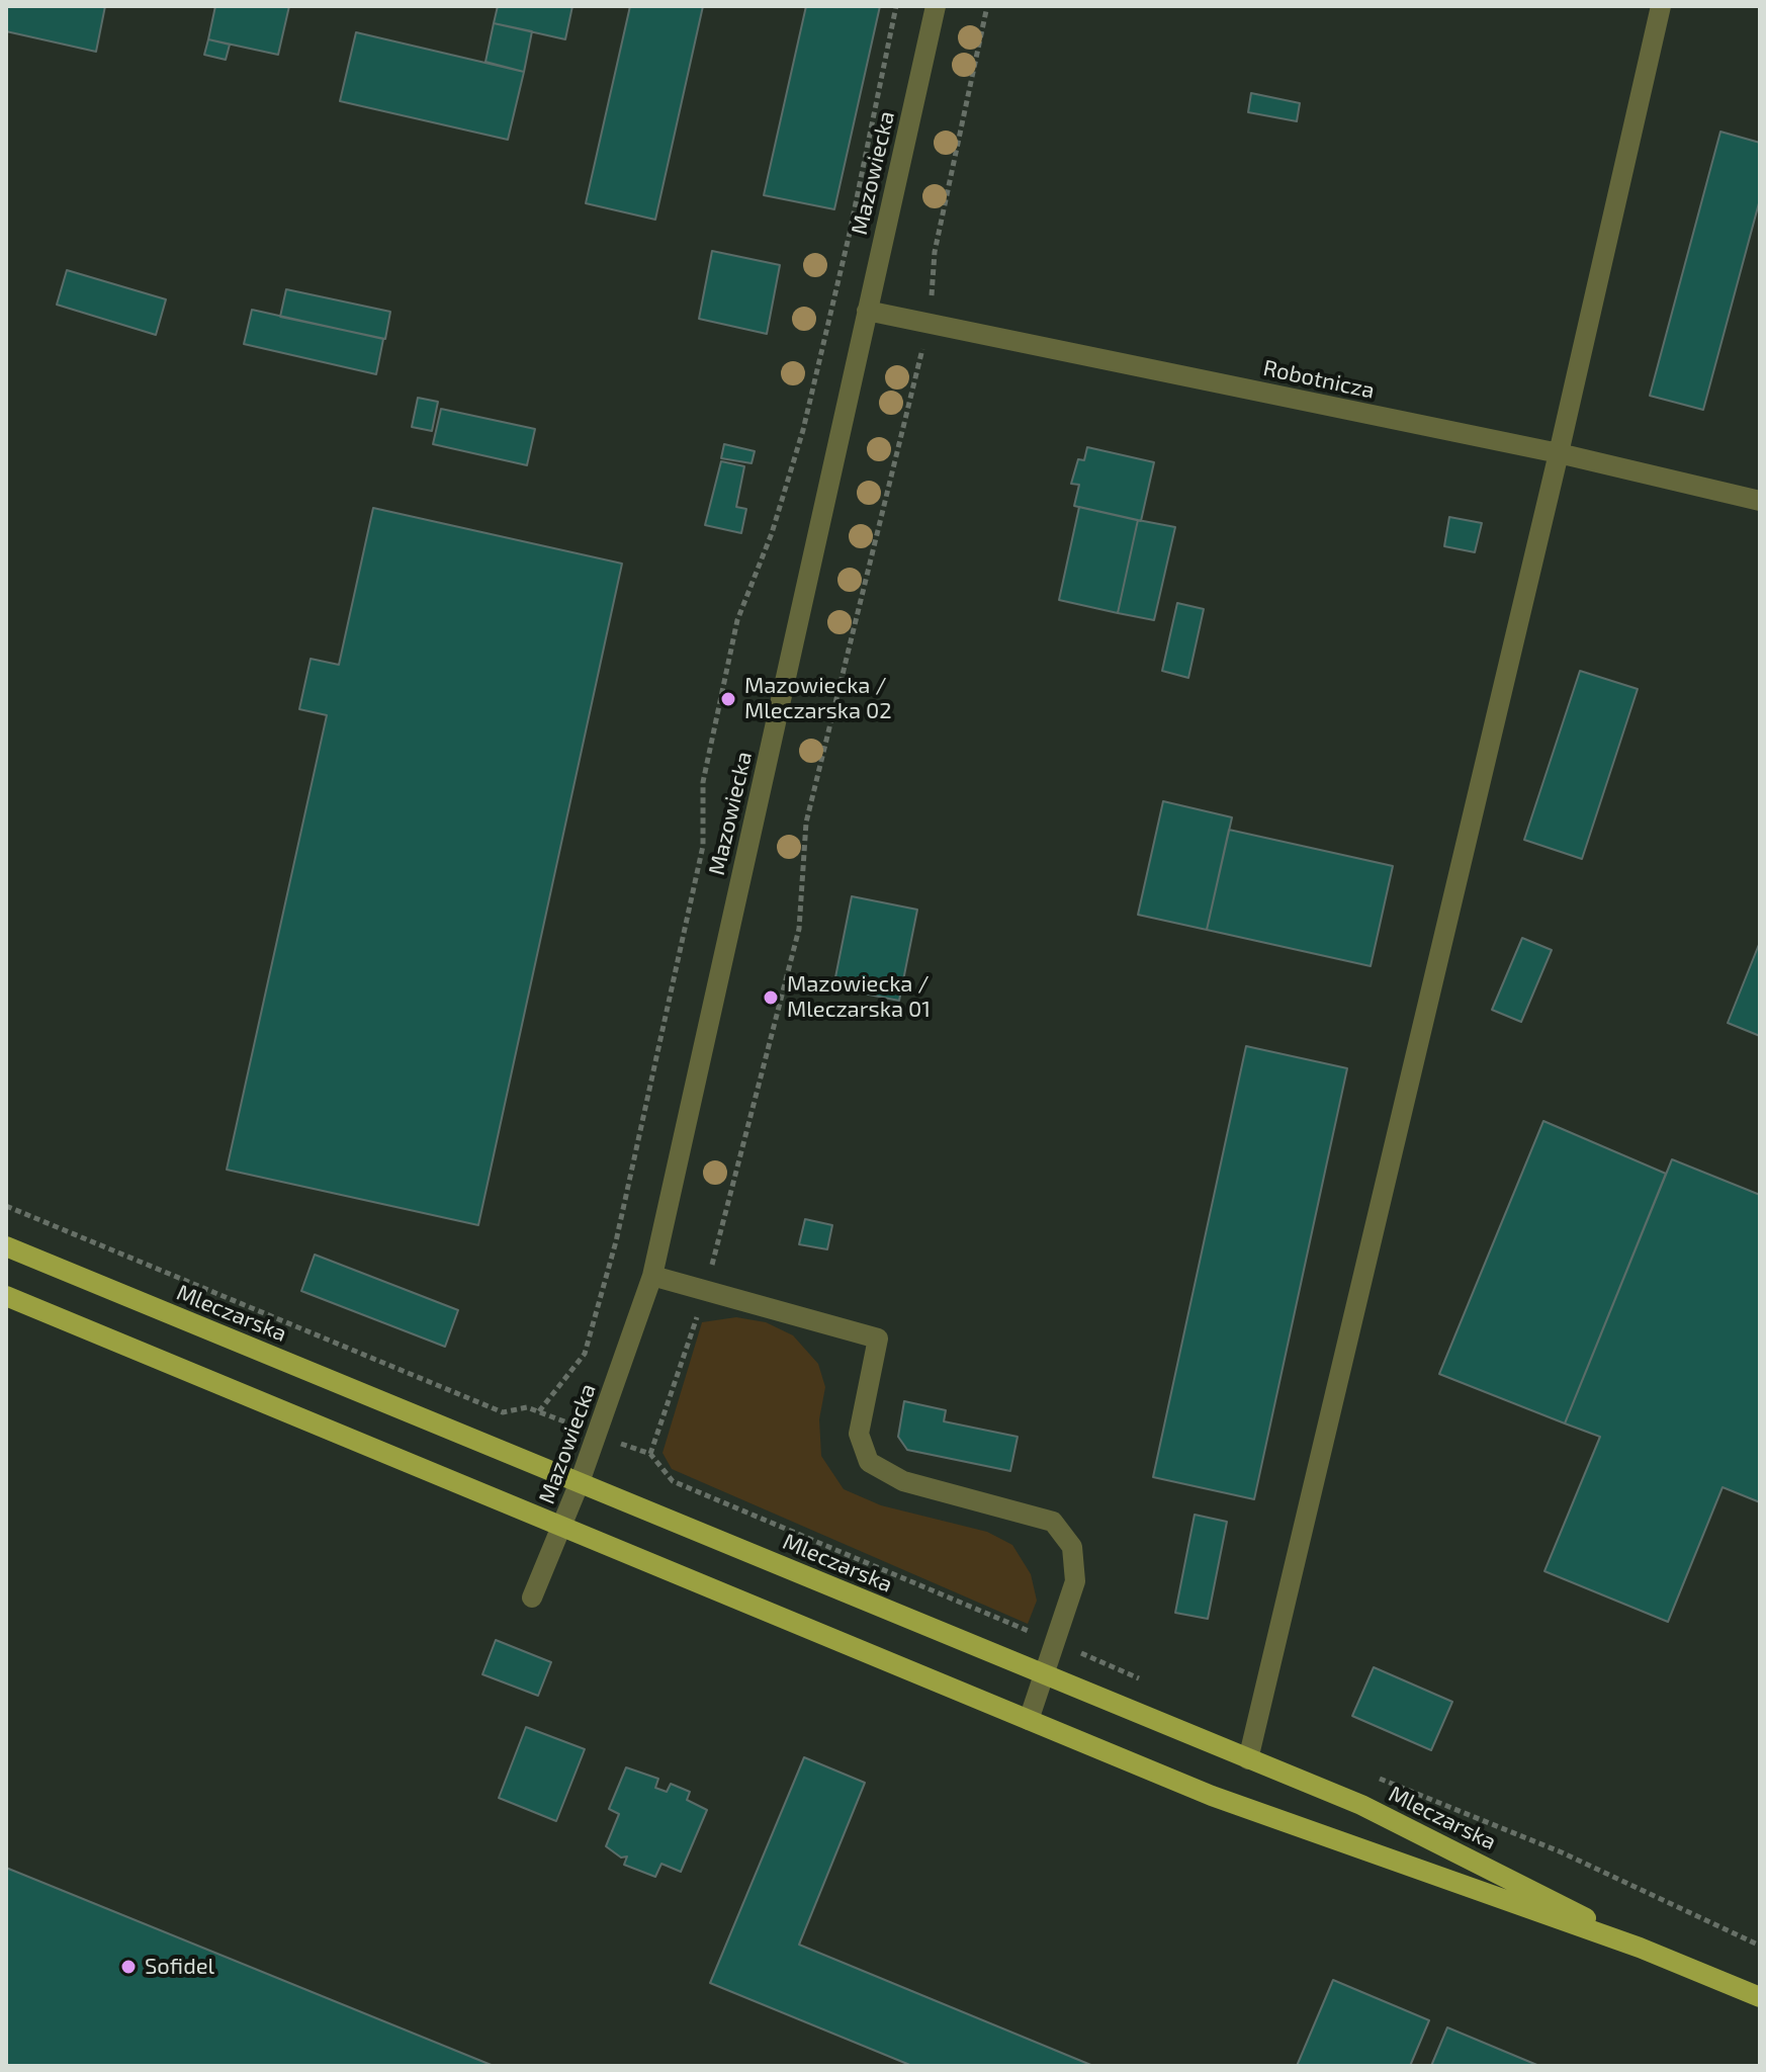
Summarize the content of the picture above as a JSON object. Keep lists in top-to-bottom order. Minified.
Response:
{"streets":{"main road":["Mleczarska"],"street":["Mazowiecka","Robotnicza"]},"crossings":[["Mazowiecka","Robotnicza"],["Mazowiecka","Mleczarska"]],"places":["Mazowiecka / Mleczarska 02","Mazowiecka / Mleczarska 01","Sofidel"]}
